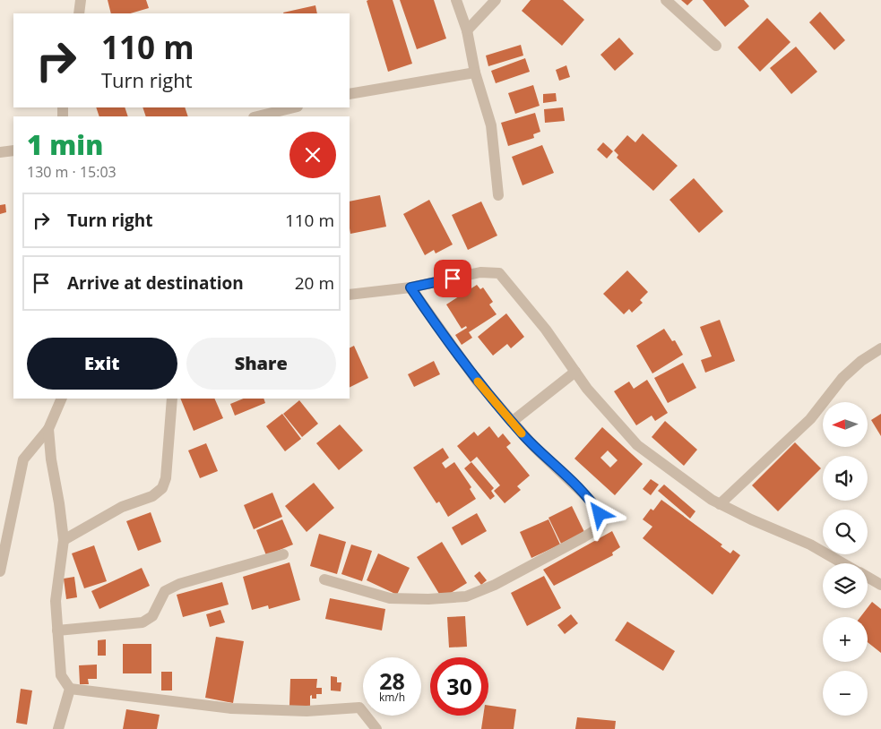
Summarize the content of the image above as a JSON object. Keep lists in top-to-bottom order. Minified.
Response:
{"north":"left","page":{"turn":["110 m","Turn right"],"heading":["1 min","130 m · 15:03"],"list":[{"name":"Turn right","value":"110 m"},{"name":"Arrive at destination","value":"20 m"}],"buttons":["Exit","Share"],"map_buttons":["+","−"],"speed":"28 km/h","limit":"30"}}
